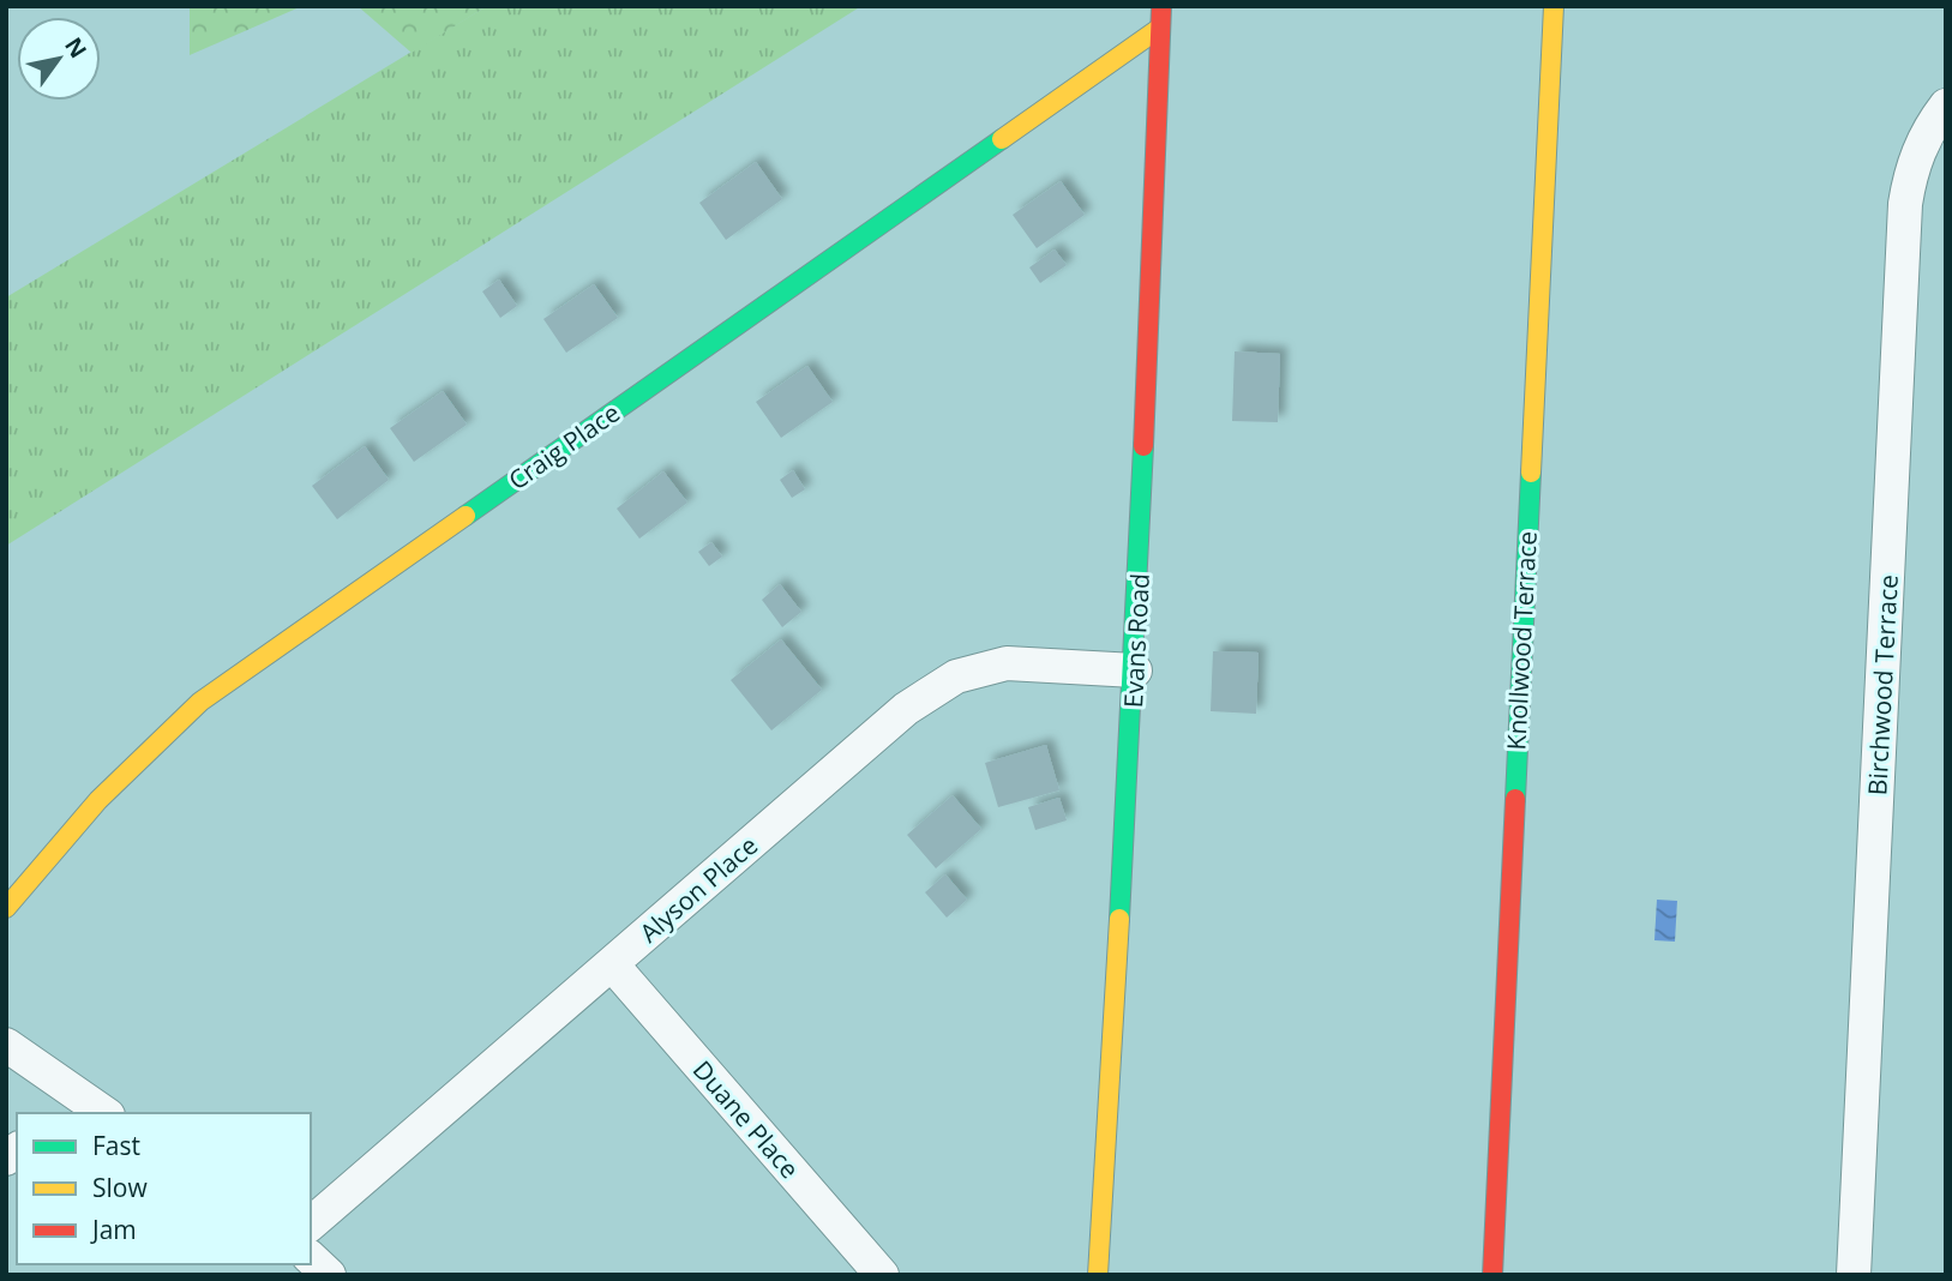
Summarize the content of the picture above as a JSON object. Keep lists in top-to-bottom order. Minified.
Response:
{"streets":{"street":["Craig Place","Evans Road","Knollwood Terrace","Birchwood Terrace","Alyson Place","Duane Place"]},"crossings":[["Craig Place","Evans Road"],["Evans Road","Alyson Place"],["Alyson Place","Duane Place"]],"legend":["Fast","Slow","Jam"],"north":"top right"}
